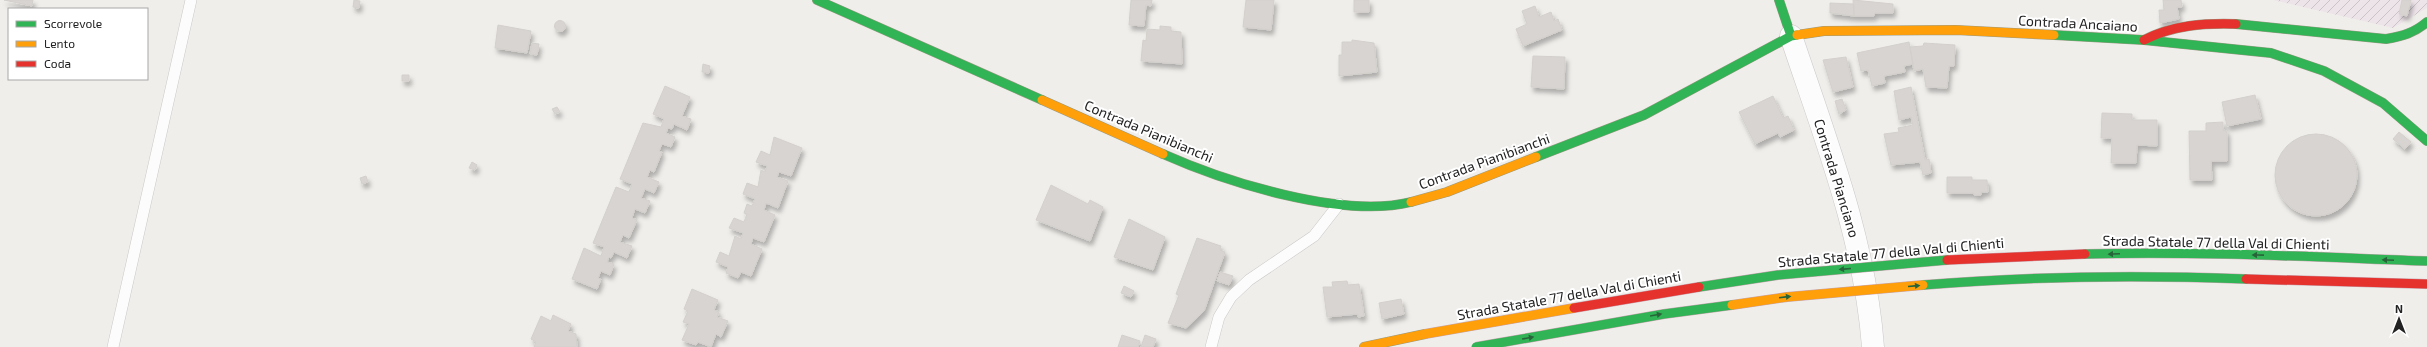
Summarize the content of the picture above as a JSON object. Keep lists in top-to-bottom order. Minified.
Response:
{"streets":{"main road":["Contrada Ancaiano","Contrada Pianibianchi","Strada Statale 77 della Val di Chienti"],"street":["Contrada Pianciano"]},"crossings":[["Contrada Ancaiano","Contrada Pianibianchi"],["Contrada Ancaiano","Contrada Pianciano"],["Contrada Pianibianchi","Contrada Pianciano"]],"legend":["Scorrevole","Lento","Coda"],"north":"top"}
